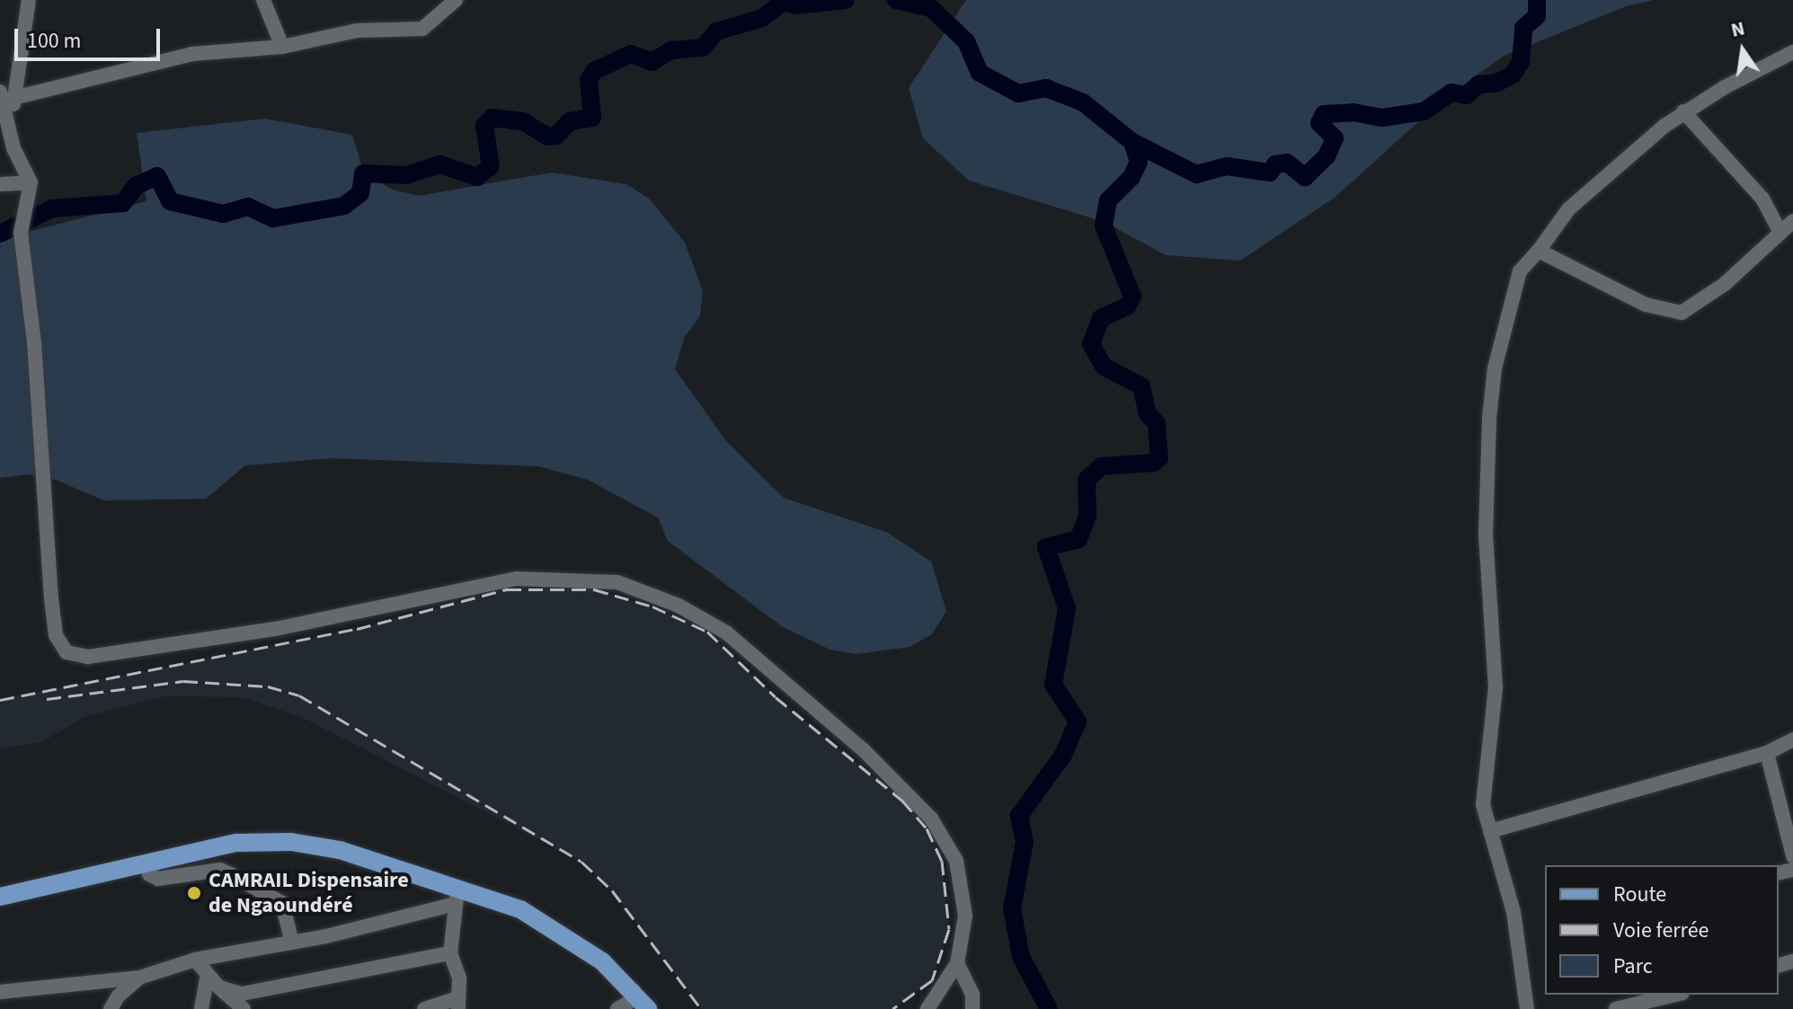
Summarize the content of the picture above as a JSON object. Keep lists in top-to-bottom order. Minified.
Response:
{"places":["CAMRAIL Dispensaire de Ngaoundéré"],"legend":["Route","Voie ferrée","Parc"],"scale_bar":"100 m","north":"top"}
